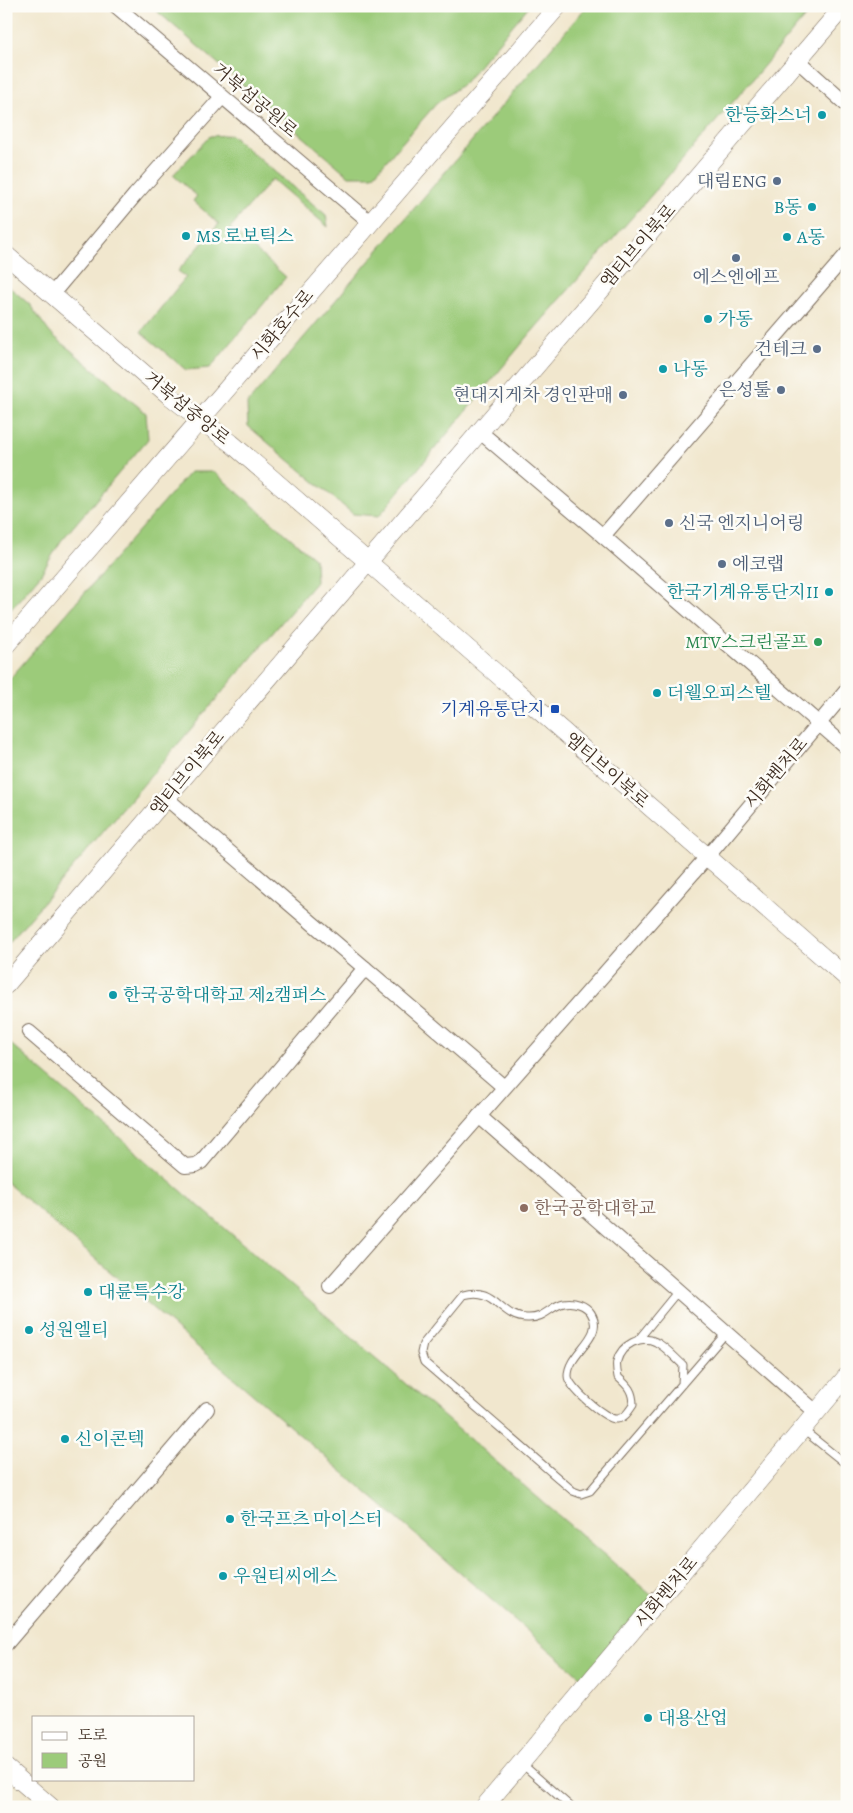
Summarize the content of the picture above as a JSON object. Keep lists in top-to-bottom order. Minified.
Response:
{"streets":{"street":["거북섬공원로","엠티브이북로","시화호수로","거북섬중앙로","시화벤처로"]},"crossings":[["거북섬공원로","시화호수로"],["엠티브이북로","거북섬중앙로"],["엠티브이북로","시화벤처로"],["시화호수로","거북섬중앙로"]],"places":{"other":["한등화스너","대림ENG","B동","MS 로보틱스","A동","에스엔에프","가동","건테크","나동","은성툴","현대지게차 경인판매","신국 엔지니어링","에코랩","한국기계유통단지II","MTV스크린골프","더웰오피스텔","한국공학대학교 제2캠퍼스","한국공학대학교","대륜특수강","성원엘티","신이콘텍","한국프츠 마이스터","우원티씨에스","대용산업"],"transit":["기계유통단지"]},"legend":["도로","공원"]}
